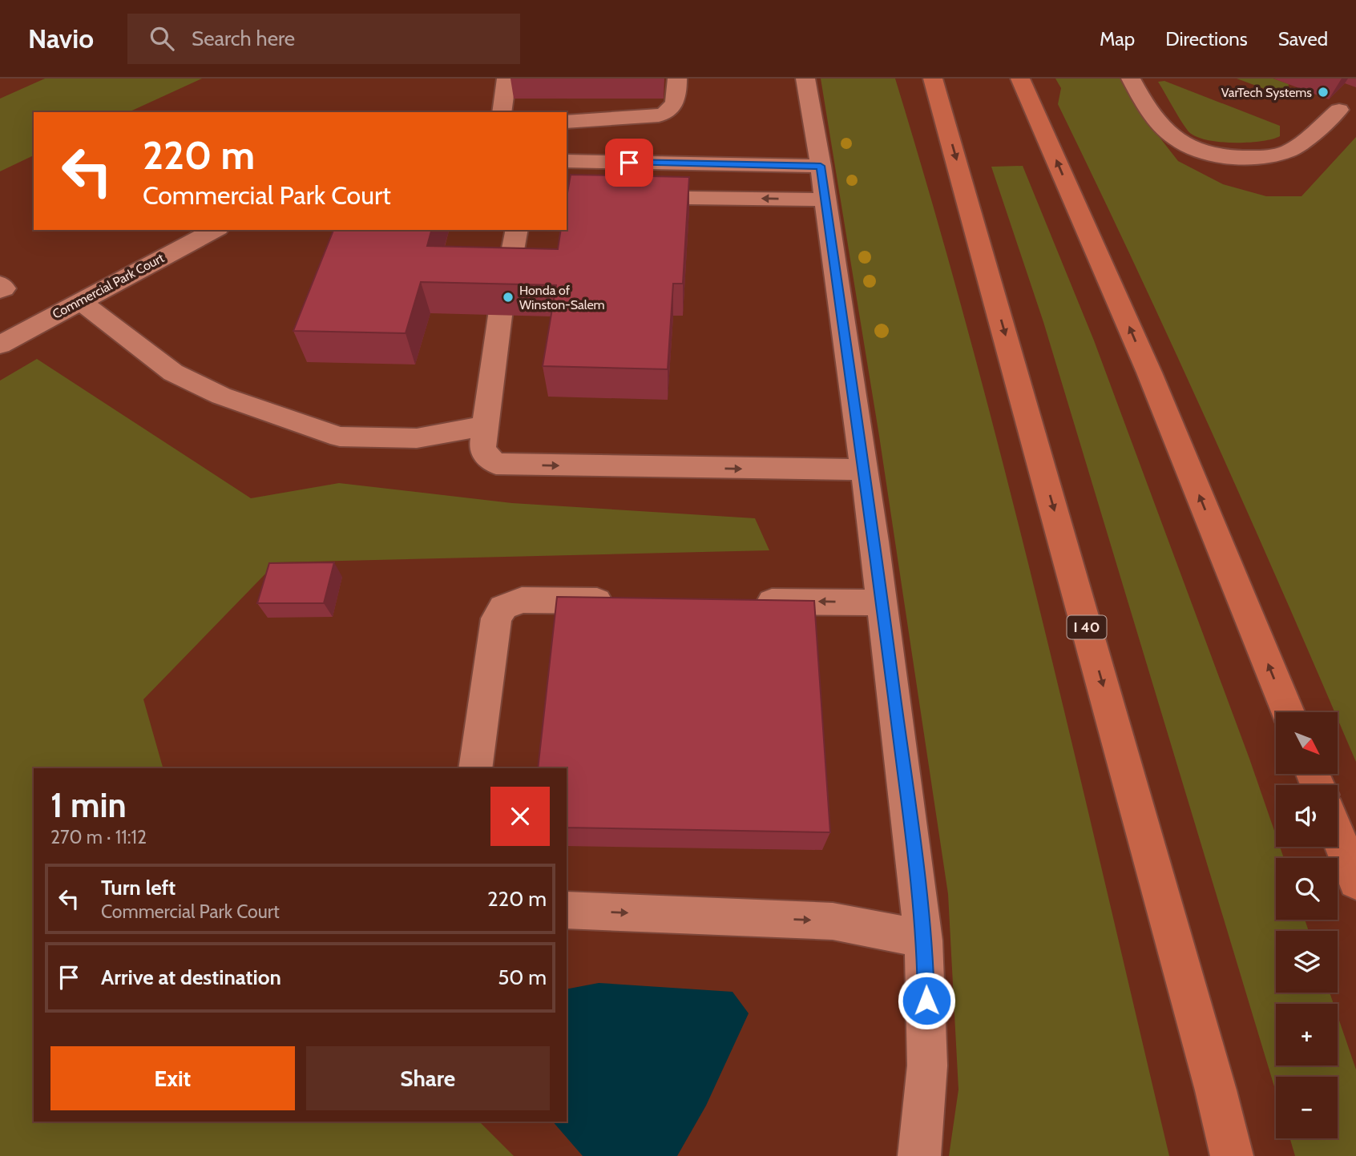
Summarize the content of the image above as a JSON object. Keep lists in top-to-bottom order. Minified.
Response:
{"streets":{"highway":["I 40"],"street":["Commercial Park Court"]},"places":["VarTech Systems","Honda of Winston-Salem"],"north":"bottom right","page":{"header":"Navio","search":"Search here","nav":["Map","Directions","Saved"],"turn":["220 m","Commercial Park Court"],"map_buttons":["+","−"],"heading":["1 min","270 m · 11:12"],"list":[{"name":"Turn left","note":"Commercial Park Court","value":"220 m"},{"name":"Arrive at destination","value":"50 m"}],"buttons":["Exit","Share"]}}
